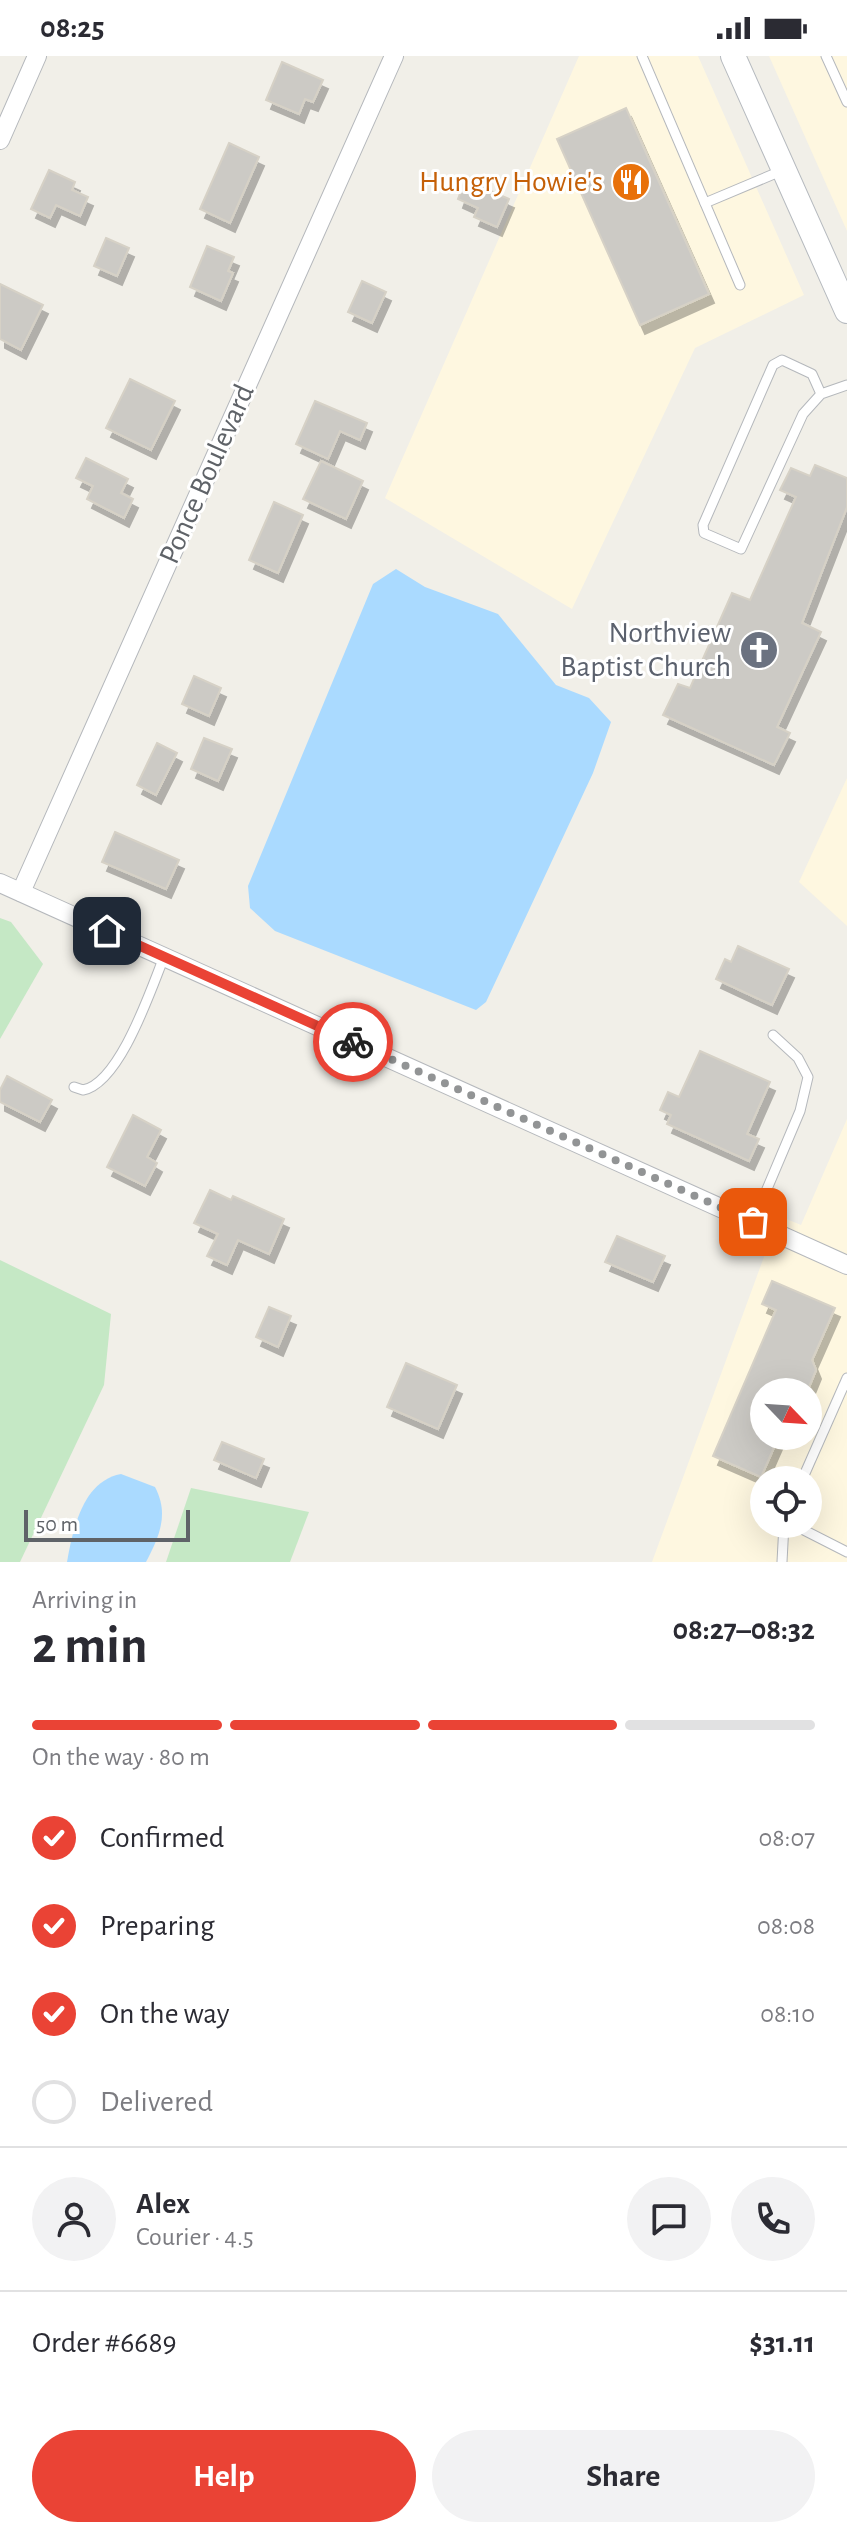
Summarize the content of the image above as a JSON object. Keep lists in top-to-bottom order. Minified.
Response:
{"streets":{"street":["Ponce Boulevard"]},"places":{"restaurant":["Hungry Howie's"],"church":["Northview Baptist Church"]},"scale_bar":"50 m","north":"bottom right","page":{"status":"08:25","scale":"50 m","heading":["2 min","Arriving in","08:27–08:32"],"panel":["Alex","Courier · 4.5","Order #6689","$31.11"],"bar":"On the way · 80 m","list":[["Confirmed","08:07"],["Preparing","08:08"],["On the way","08:10"],"Delivered"],"buttons":["Help","Share"]}}
